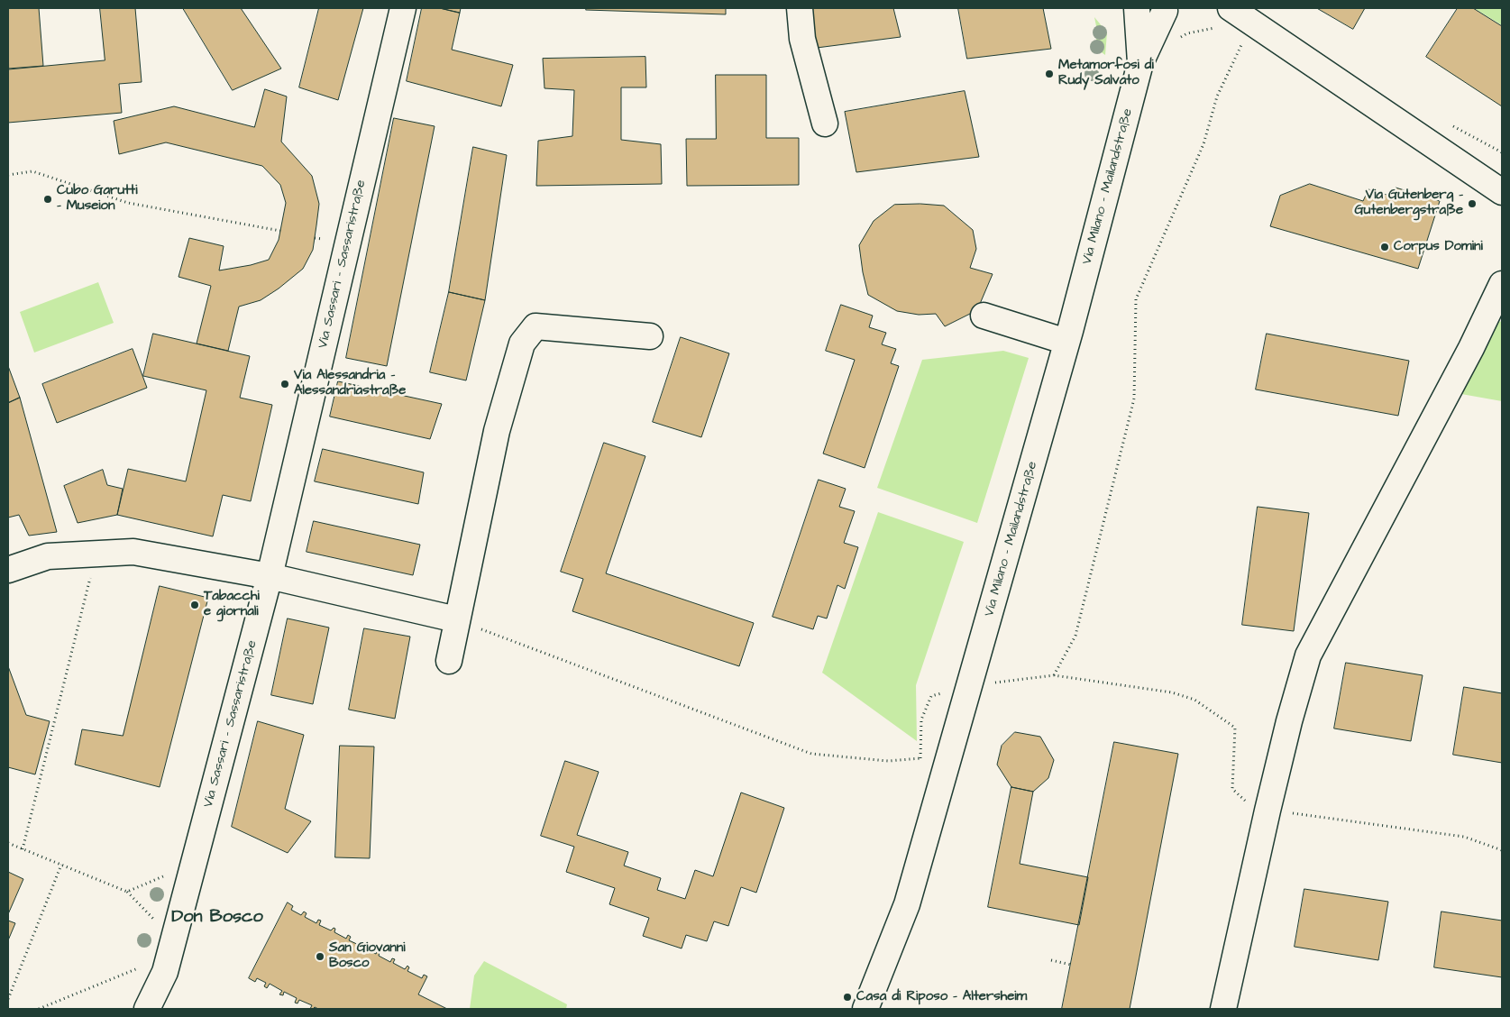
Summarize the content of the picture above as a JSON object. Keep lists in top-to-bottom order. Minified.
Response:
{"streets":{"street":["Via Milano - Mailandstraße","Via Sassari - Sassaristraße"]},"districts":["Don Bosco"],"places":["Metamorfosi di Rudy Salvato","Cubo Garutti - Museion","Via Gutenberg - Gutenbergstraße","Corpus Domini","Via Alessandria - Alessandriastraße","Tabacchi e giornali","San Giovanni Bosco","Casa di Riposo - Altersheim"]}
